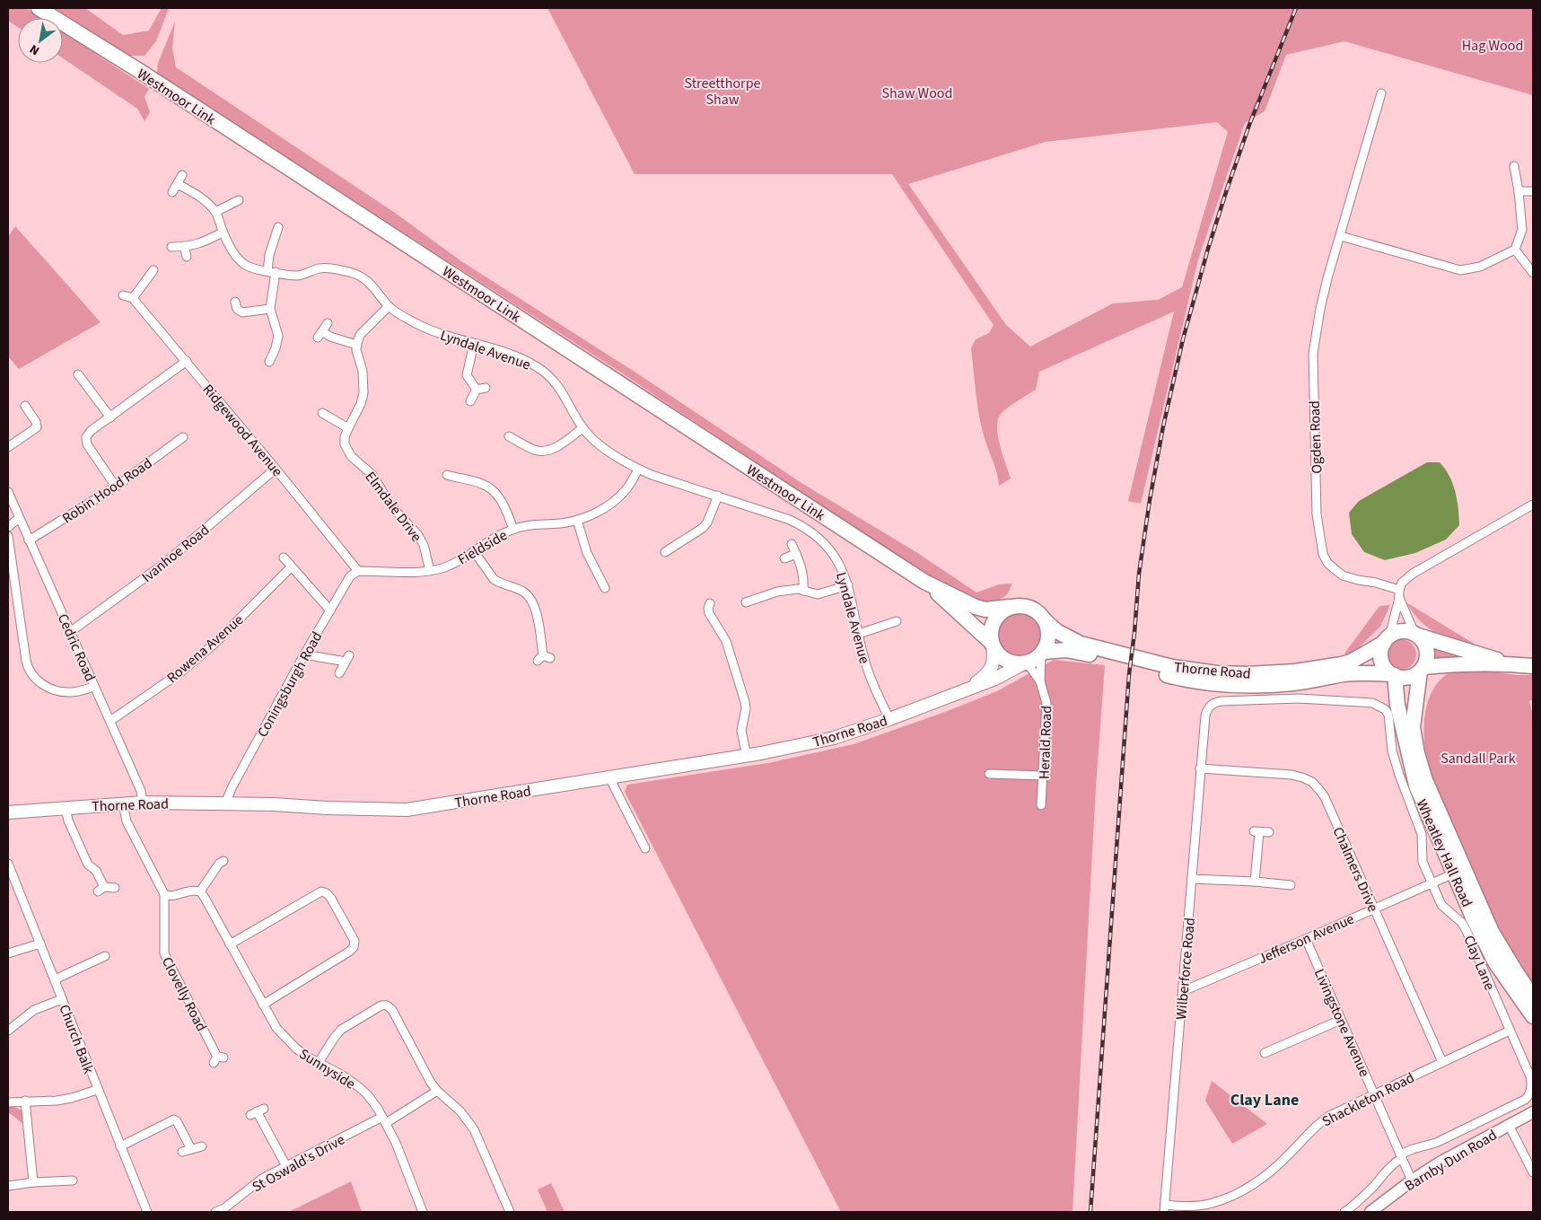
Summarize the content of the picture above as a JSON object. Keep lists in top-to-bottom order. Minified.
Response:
{"streets":{"highway":["Westmoor Link","Thorne Road","Wheatley Hall Road"],"street":["Lyndale Avenue","Ridgewood Avenue","Ogden Road","Robin Hood Road","Elmdale Drive","Fieldside","Ivanhoe Road","Cedric Road","Rowena Avenue","Coningsburgh Road","Herald Road","Chalmers Drive","Jefferson Avenue","Clay Lane","Wilberforce Road","Clovelly Road","Livingstone Avenue","Church Balk","Sunnyside","Shackleton Road","Barnby Dun Road","St Oswald's Drive"]},"crossings":[["Westmoor Link","Thorne Road"],["Westmoor Link","Herald Road"],["Lyndale Avenue","Fieldside"],["Lyndale Avenue","Thorne Road"],["Ridgewood Avenue","Fieldside"],["Ridgewood Avenue","Ivanhoe Road"],["Ridgewood Avenue","Coningsburgh Road"],["Robin Hood Road","Cedric Road"],["Elmdale Drive","Fieldside"],["Fieldside","Coningsburgh Road"],["Ivanhoe Road","Cedric Road"],["Cedric Road","Rowena Avenue"],["Cedric Road","Thorne Road"],["Thorne Road","Coningsburgh Road"],["Thorne Road","Herald Road"],["Thorne Road","Wheatley Hall Road"],["Thorne Road","Clovelly Road"],["Wheatley Hall Road","Jefferson Avenue"],["Chalmers Drive","Jefferson Avenue"],["Chalmers Drive","Wilberforce Road"],["Chalmers Drive","Shackleton Road"],["Jefferson Avenue","Clay Lane"],["Jefferson Avenue","Wilberforce Road"],["Jefferson Avenue","Livingstone Avenue"],["Clay Lane","Wilberforce Road"],["Clay Lane","Livingstone Avenue"],["Clay Lane","Shackleton Road"],["Wilberforce Road","Shackleton Road"],["Livingstone Avenue","Shackleton Road"],["Livingstone Avenue","Barnby Dun Road"],["Sunnyside","St Oswald's Drive"]],"districts":["Clay Lane"],"parks":["Hag Wood","Streetthorpe Shaw","Shaw Wood","Sandall Park"],"north":"bottom left"}
